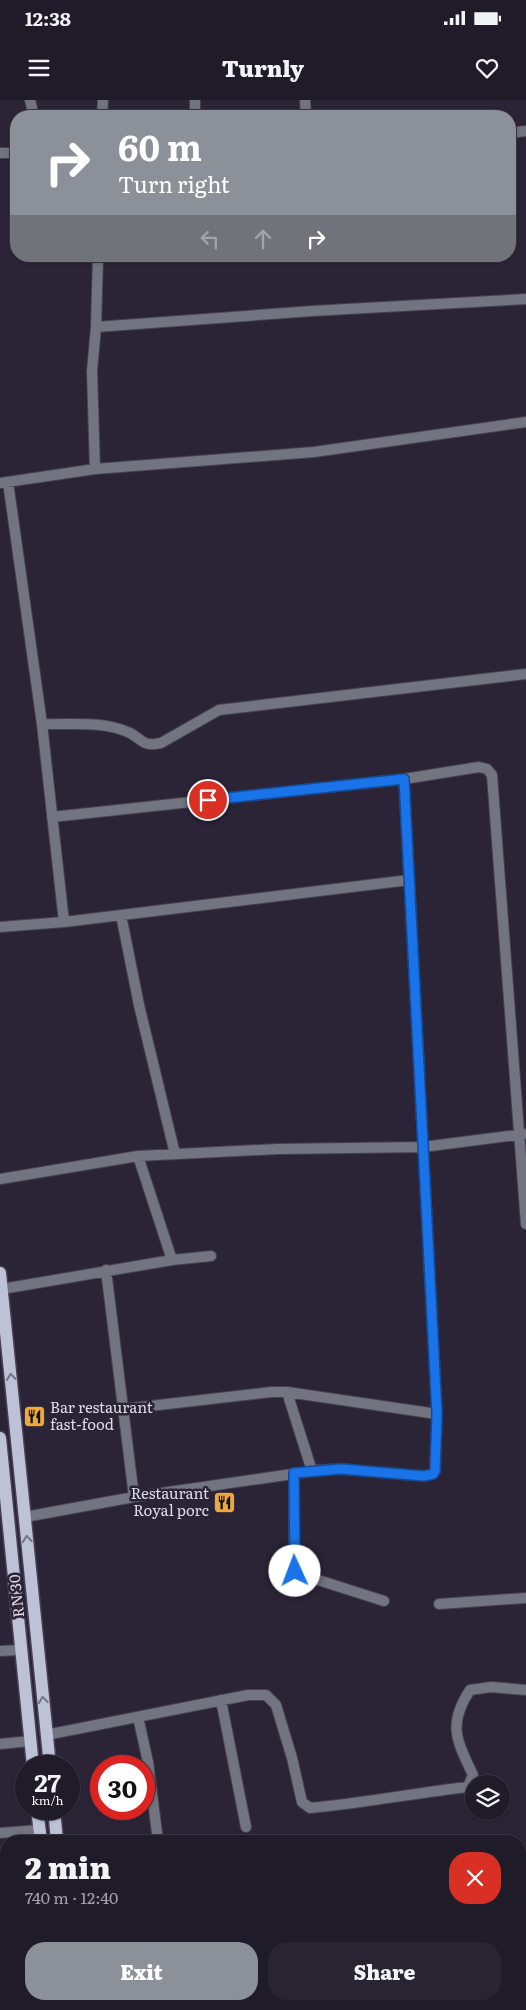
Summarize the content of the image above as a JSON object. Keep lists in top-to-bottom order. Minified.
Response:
{"streets":{"main road":["RN 30"]},"places":{"restaurant":["Bar restaurant fast-food","Restaurant Royal porc"]},"page":{"status":"12:38","header":"Turnly","turn":["60 m","Turn right"],"speed":"27 km/h","limit":"30","heading":["2 min","740 m · 12:40"],"buttons":["Exit","Share"]}}
